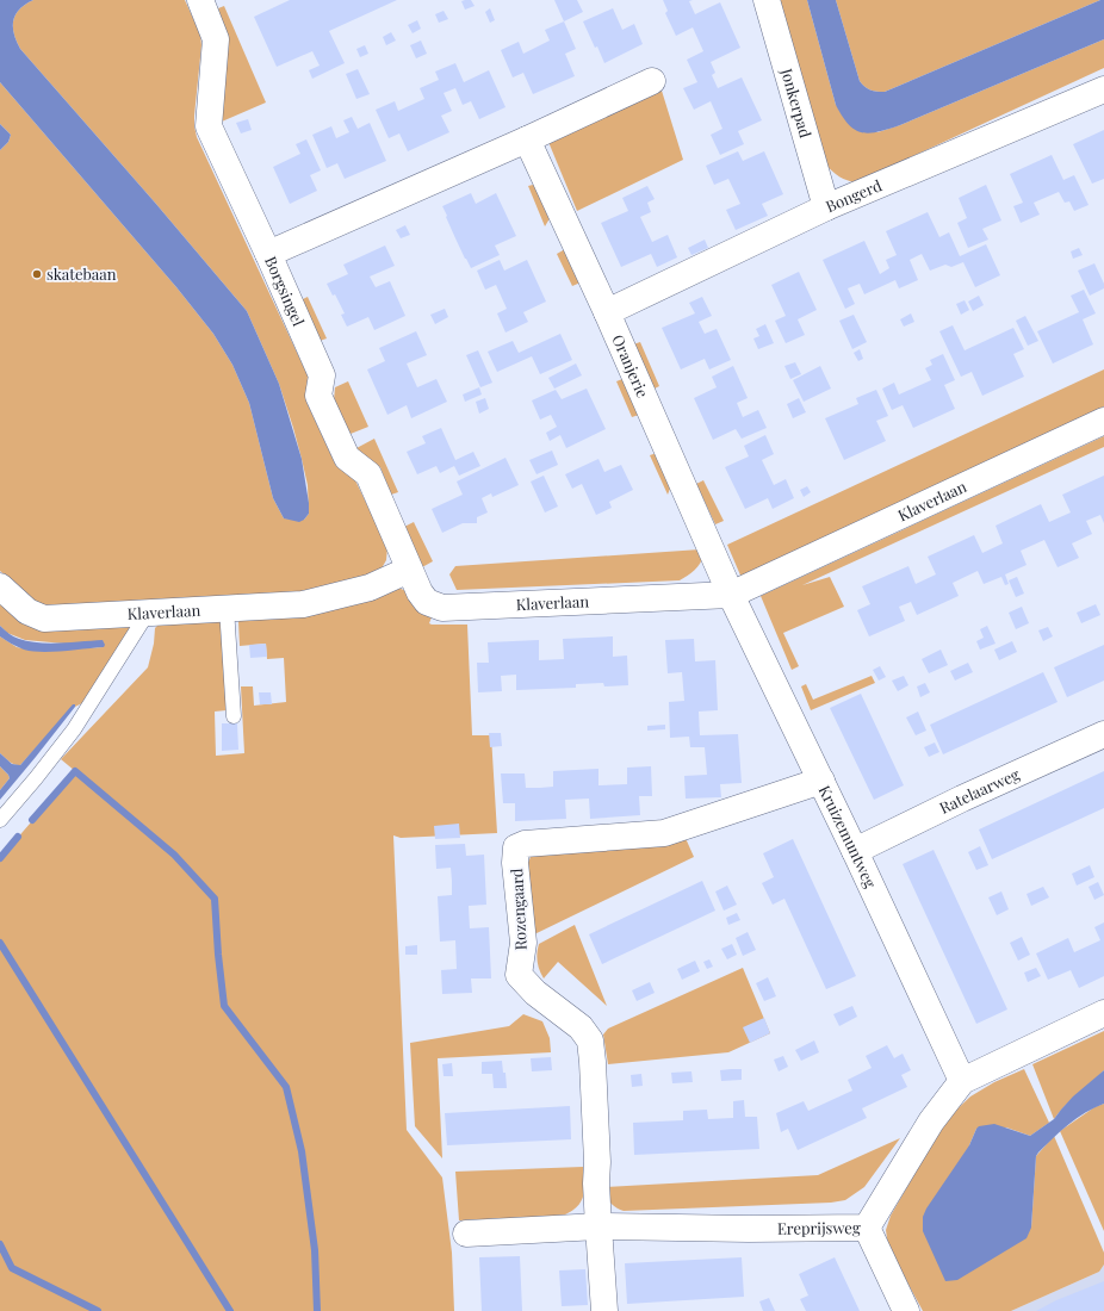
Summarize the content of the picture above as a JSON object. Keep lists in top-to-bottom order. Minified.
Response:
{"streets":{"street":["Jonkerpad","Bongerd","Borgsingel","Oranjerie","Klaverlaan","Ratelaarweg","Kruizemuntweg","Rozengaard","Ereprijsweg"]},"crossings":[["Jonkerpad","Bongerd"],["Bongerd","Oranjerie"],["Borgsingel","Klaverlaan"],["Oranjerie","Klaverlaan"],["Oranjerie","Kruizemuntweg"],["Klaverlaan","Kruizemuntweg"],["Ratelaarweg","Kruizemuntweg"],["Kruizemuntweg","Rozengaard"],["Kruizemuntweg","Ereprijsweg"],["Rozengaard","Ereprijsweg"]],"places":["skatebaan"]}
